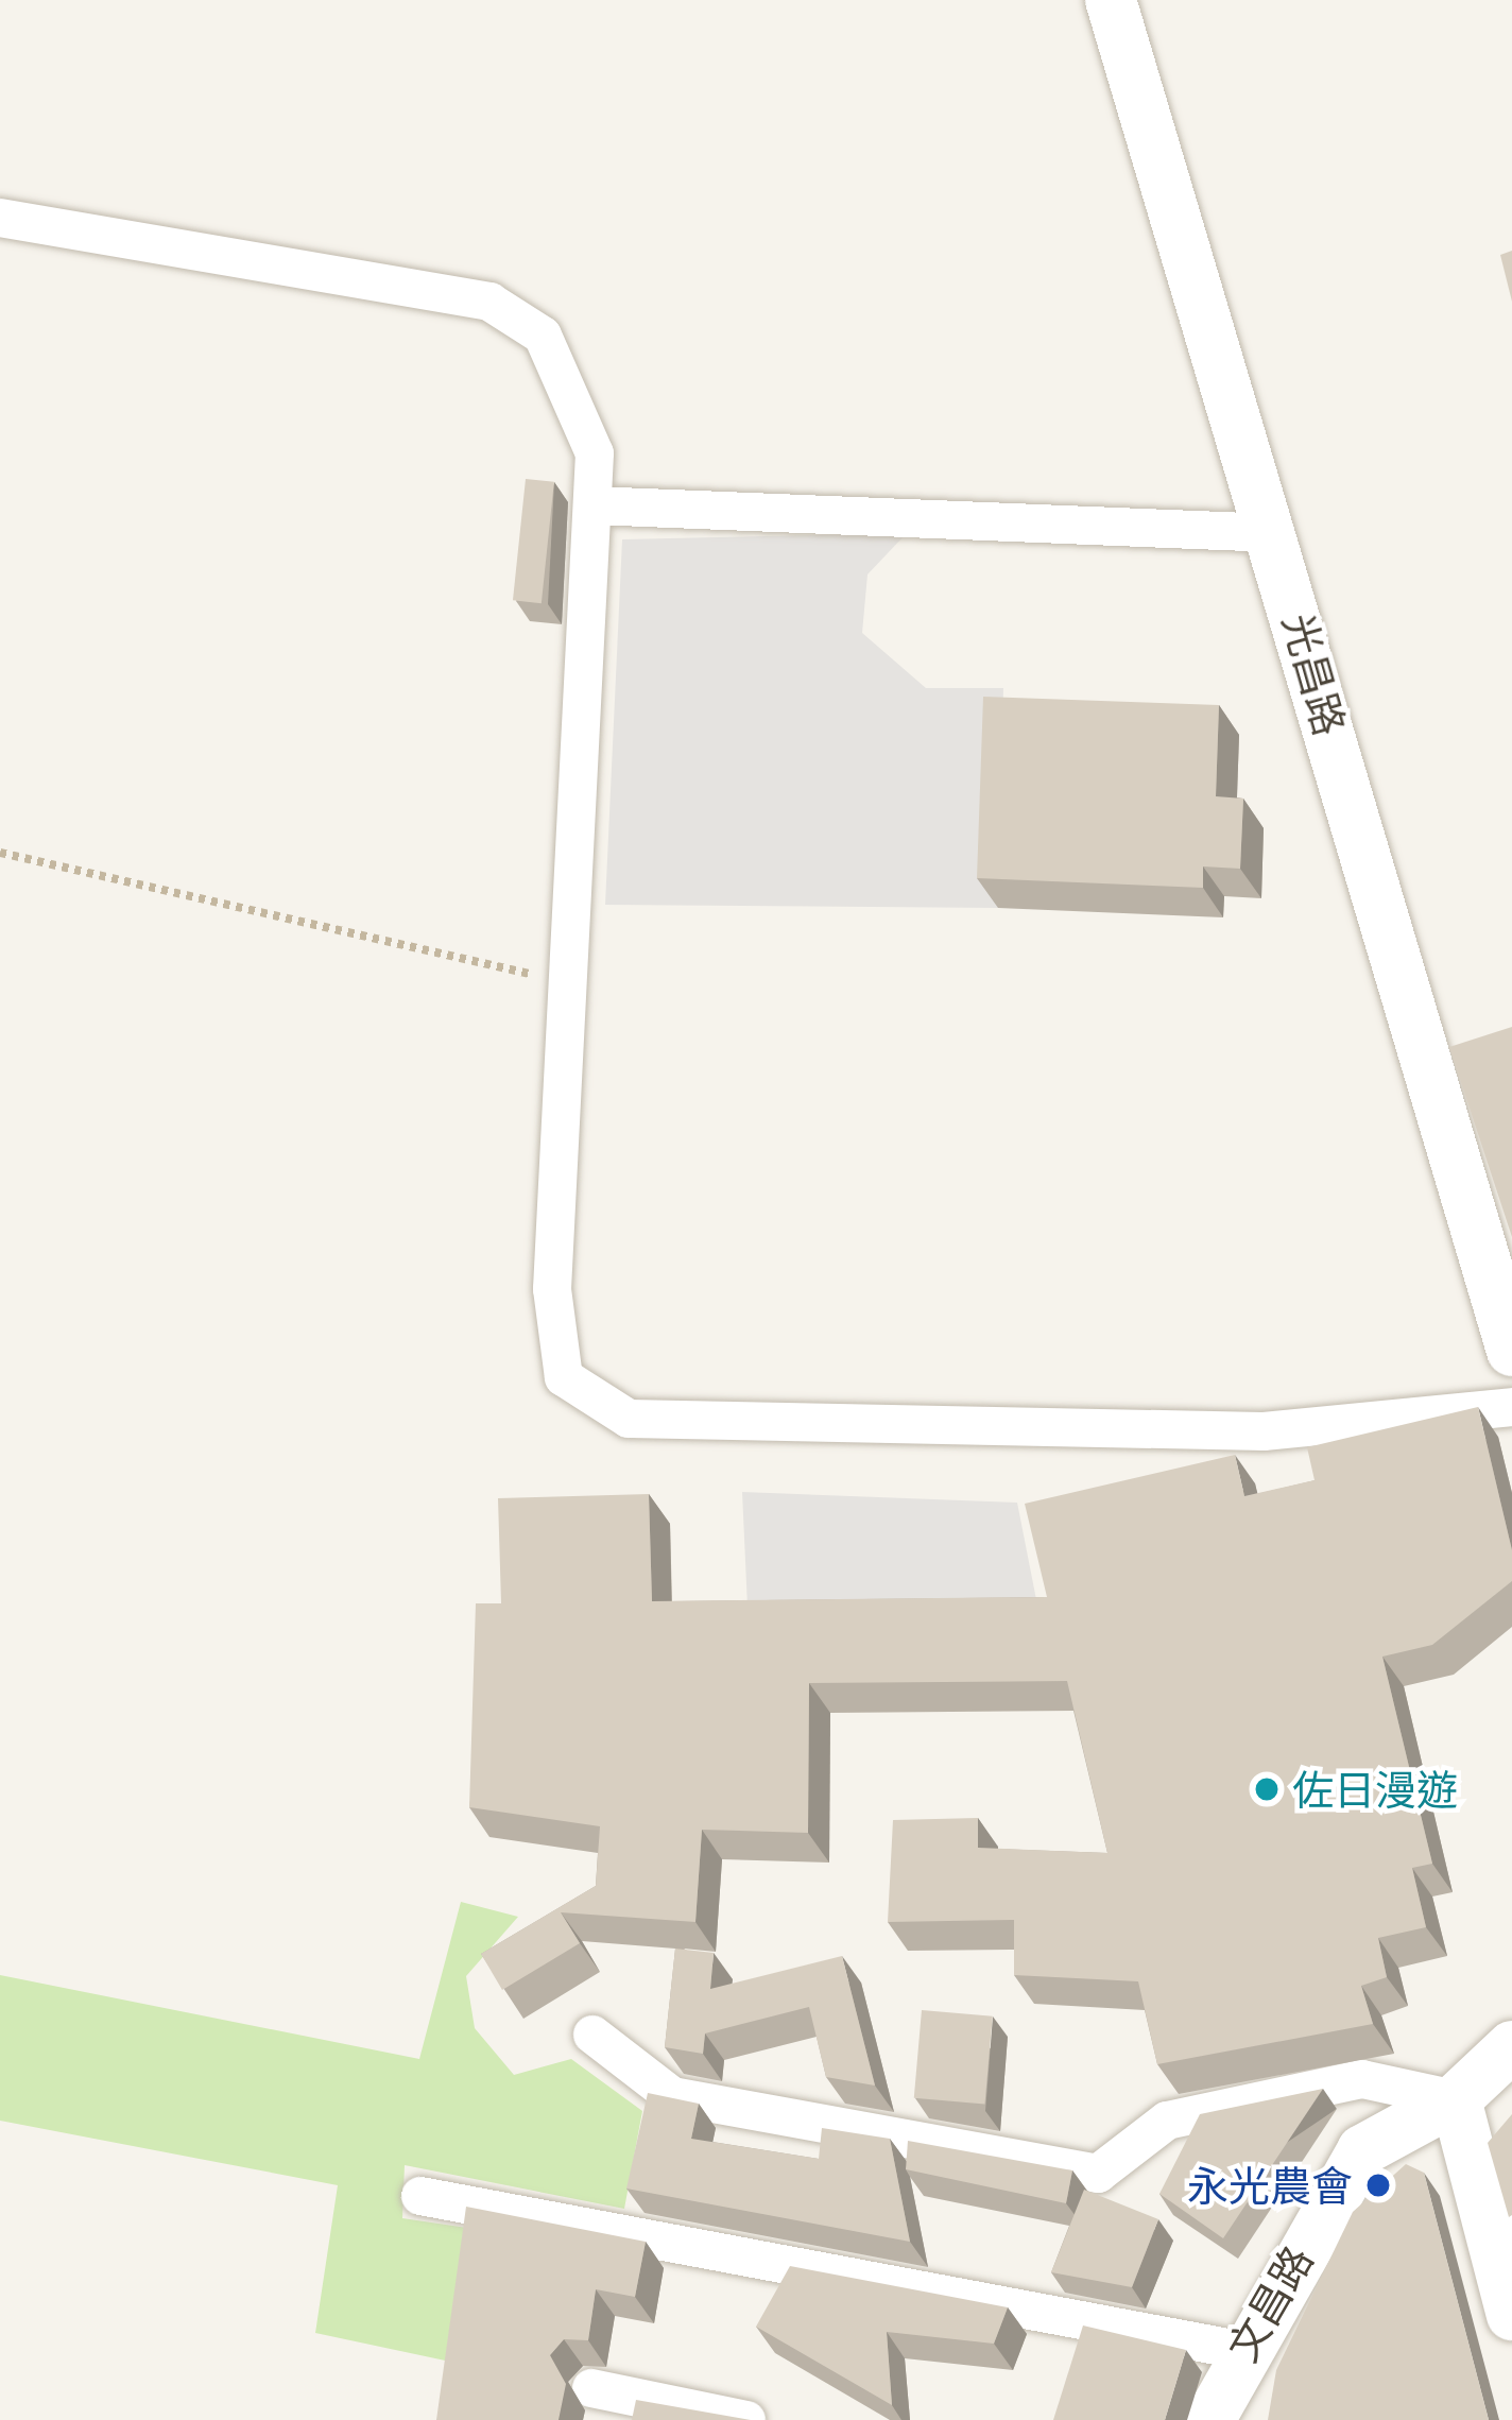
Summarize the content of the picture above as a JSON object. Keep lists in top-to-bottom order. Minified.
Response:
{"streets":{"street":["光昌路","文昌路"]},"places":["佐日漫遊","永光農會"]}
